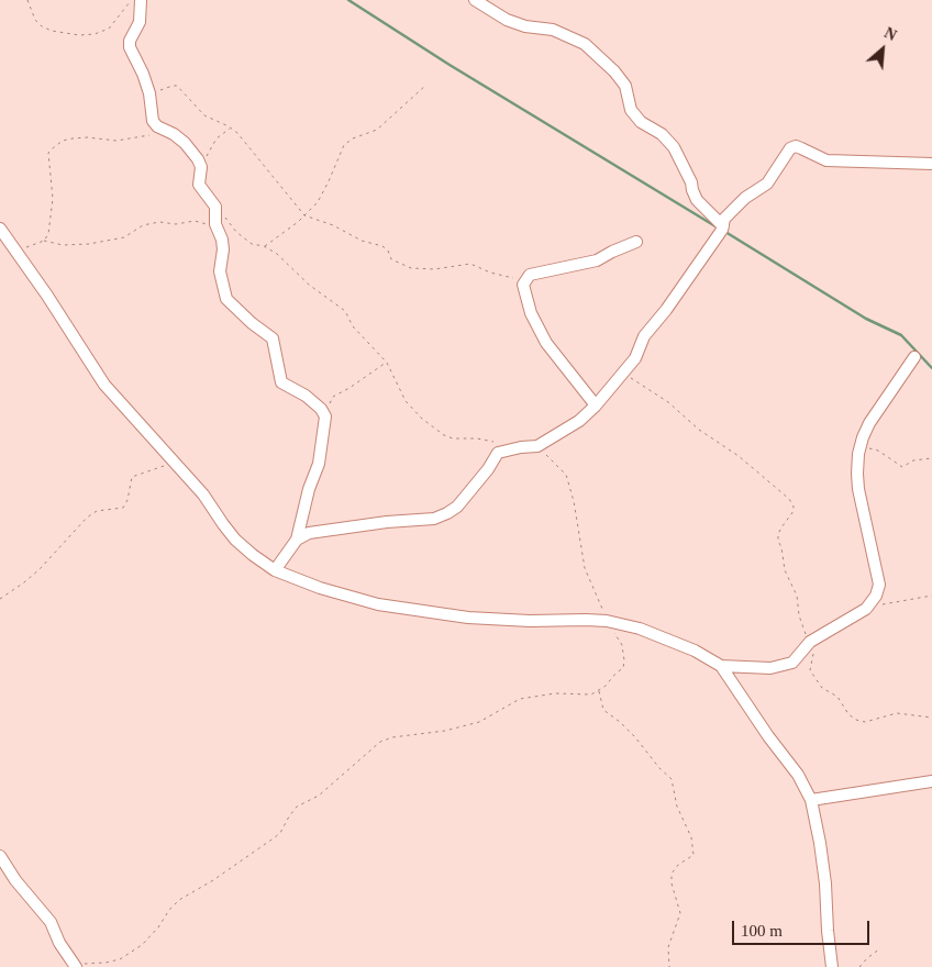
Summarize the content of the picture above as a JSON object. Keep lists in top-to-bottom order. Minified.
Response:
{"scale_bar":"100 m","north":"top right"}
